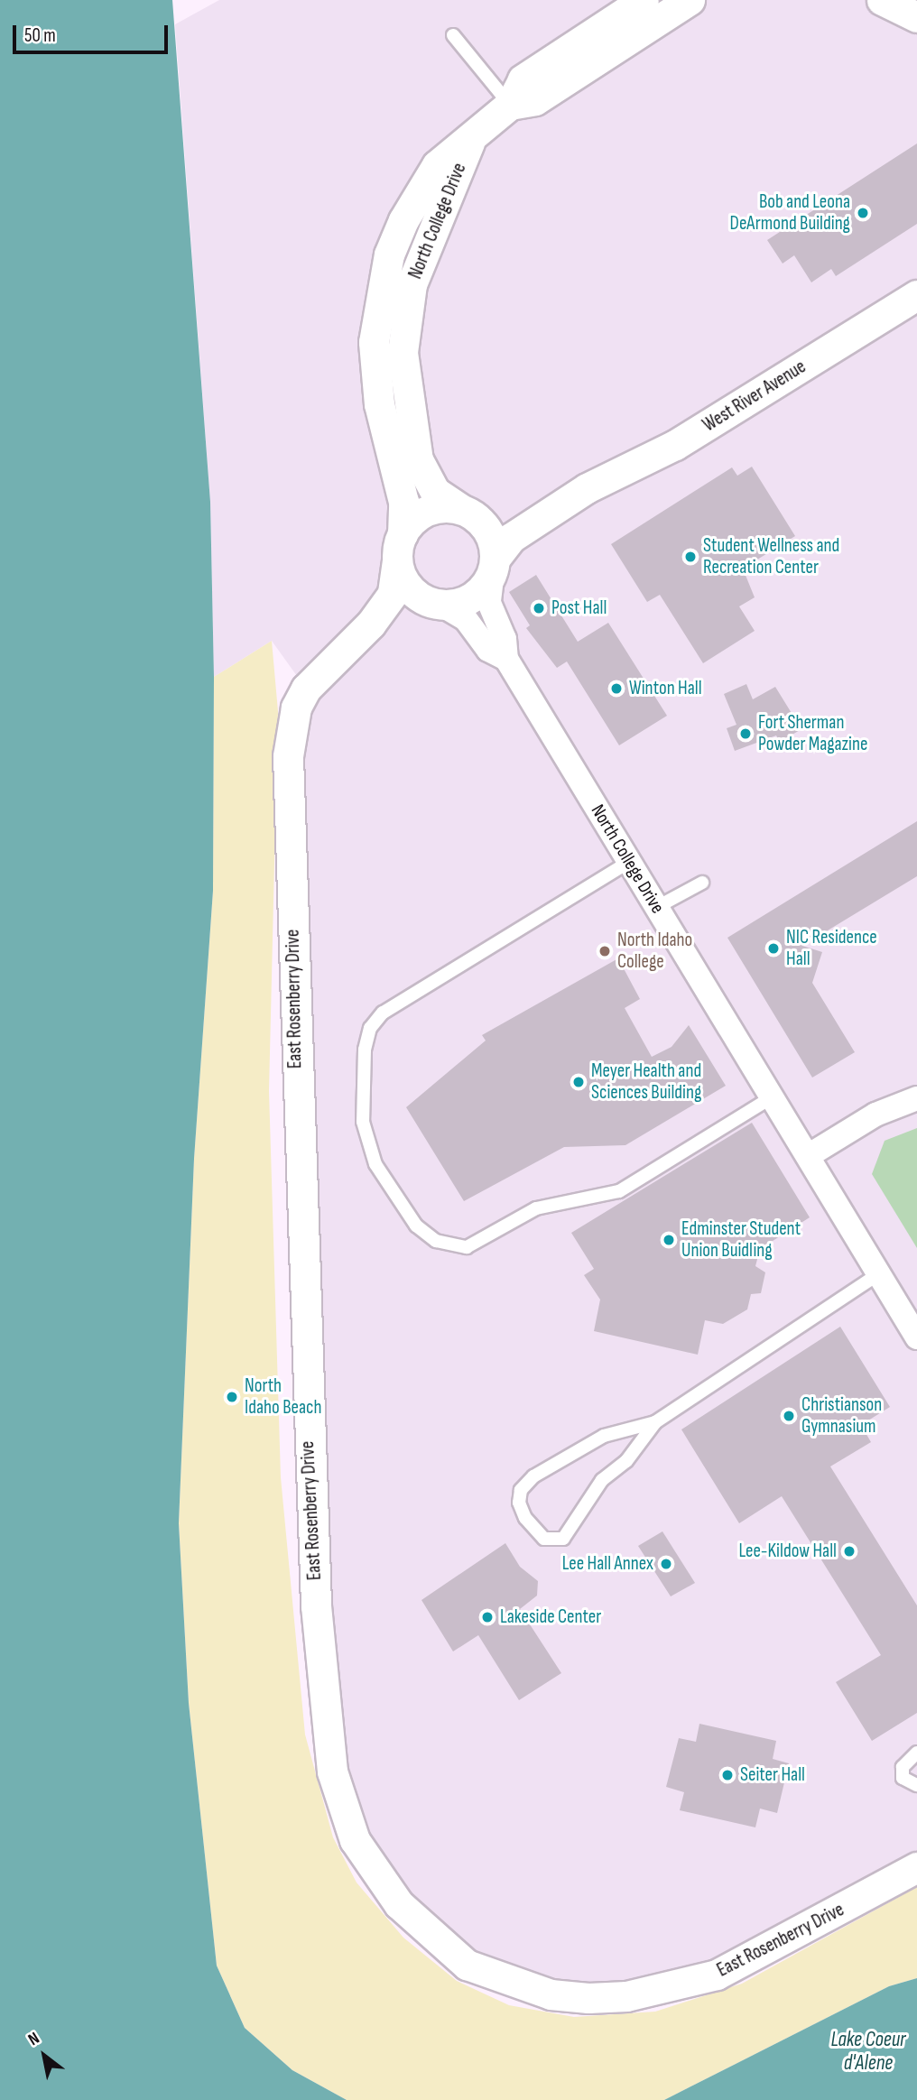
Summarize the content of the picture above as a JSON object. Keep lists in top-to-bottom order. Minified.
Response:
{"streets":{"street":["North College Drive","West River Avenue","East Rosenberry Drive"]},"crossings":[["North College Drive","West River Avenue"],["North College Drive","East Rosenberry Drive"],["West River Avenue","East Rosenberry Drive"]],"water":["Lake Coeur d'Alene"],"places":["Bob and Leona DeArmond Building","Student Wellness and Recreation Center","Post Hall","Winton Hall","Fort Sherman Powder Magazine","NIC Residence Hall","North Idaho College","Meyer Health and Sciences Building","Edminster Student Union Buidling","North Idaho Beach","Christianson Gymnasium","Lee-Kildow Hall","Lee Hall Annex","Lakeside Center","Seiter Hall"],"scale_bar":"50 m","north":"top left"}
